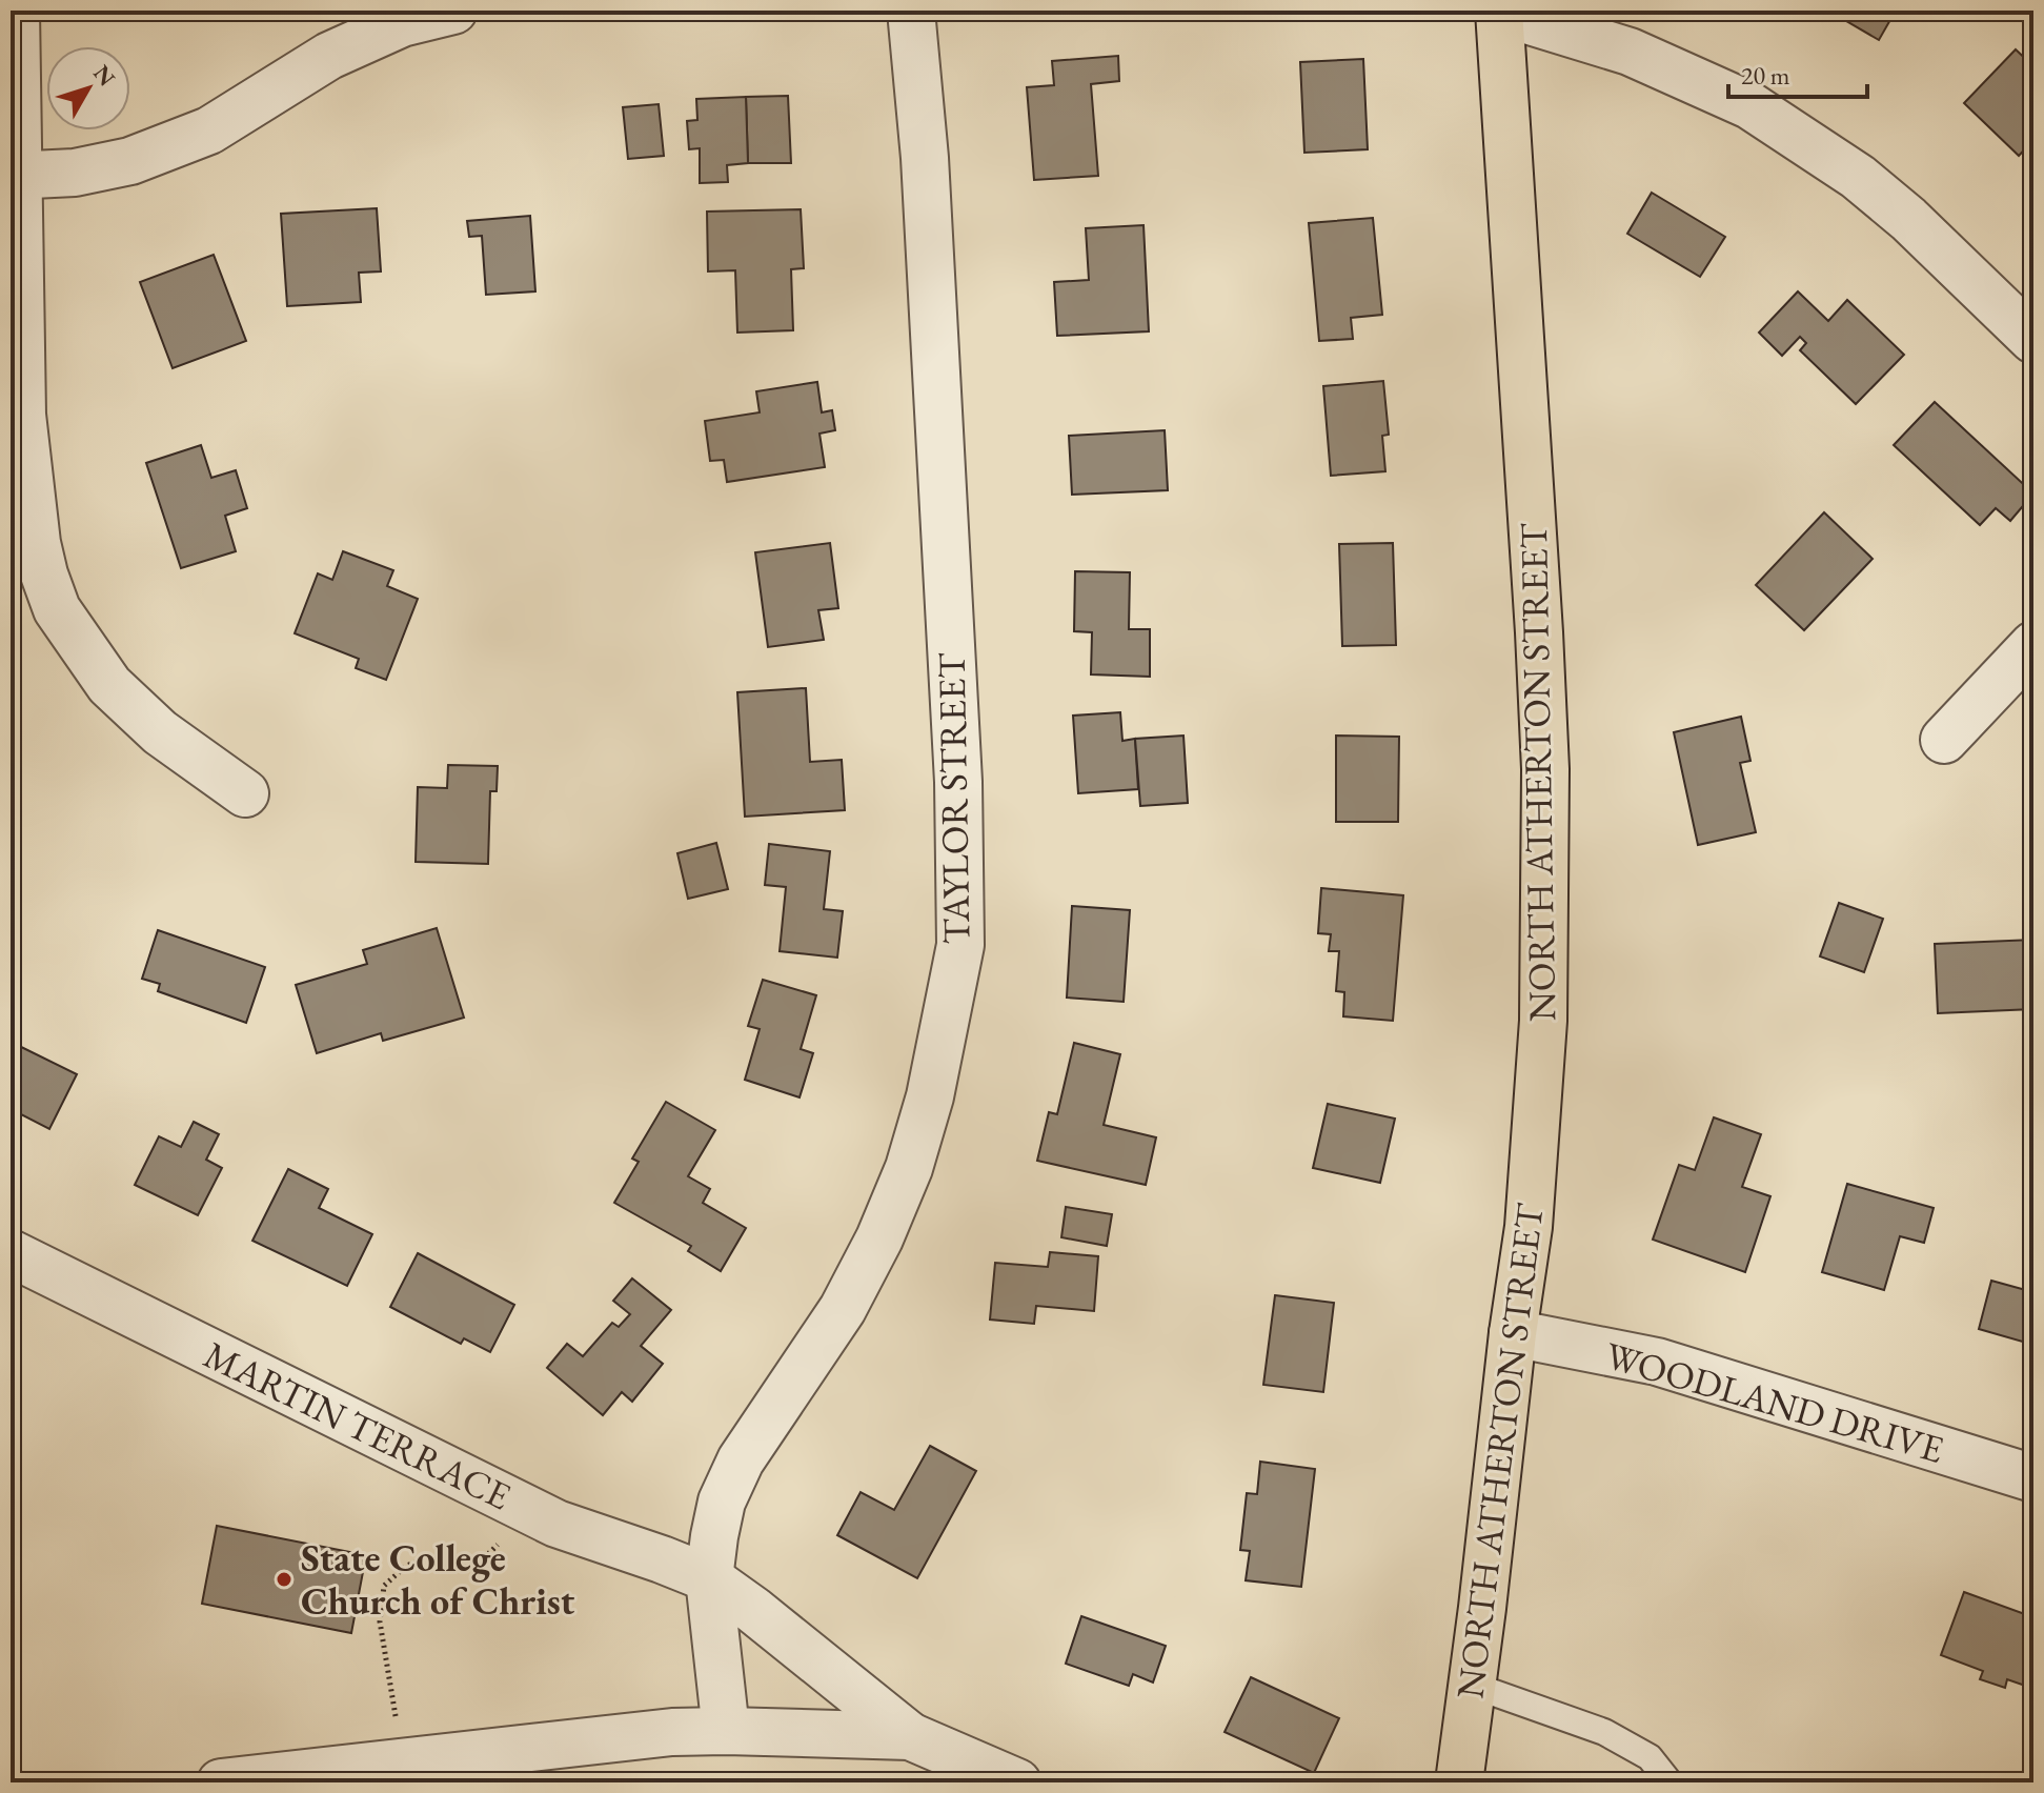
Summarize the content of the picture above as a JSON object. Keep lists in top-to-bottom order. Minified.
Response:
{"streets":{"main road":["NORTH ATHERTON STREET"],"street":["TAYLOR STREET","WOODLAND DRIVE","MARTIN TERRACE"]},"crossings":[["NORTH ATHERTON STREET","WOODLAND DRIVE"],["TAYLOR STREET","MARTIN TERRACE"]],"places":["State College Church of Christ"],"scale_bar":"20 m","north":"top right"}
